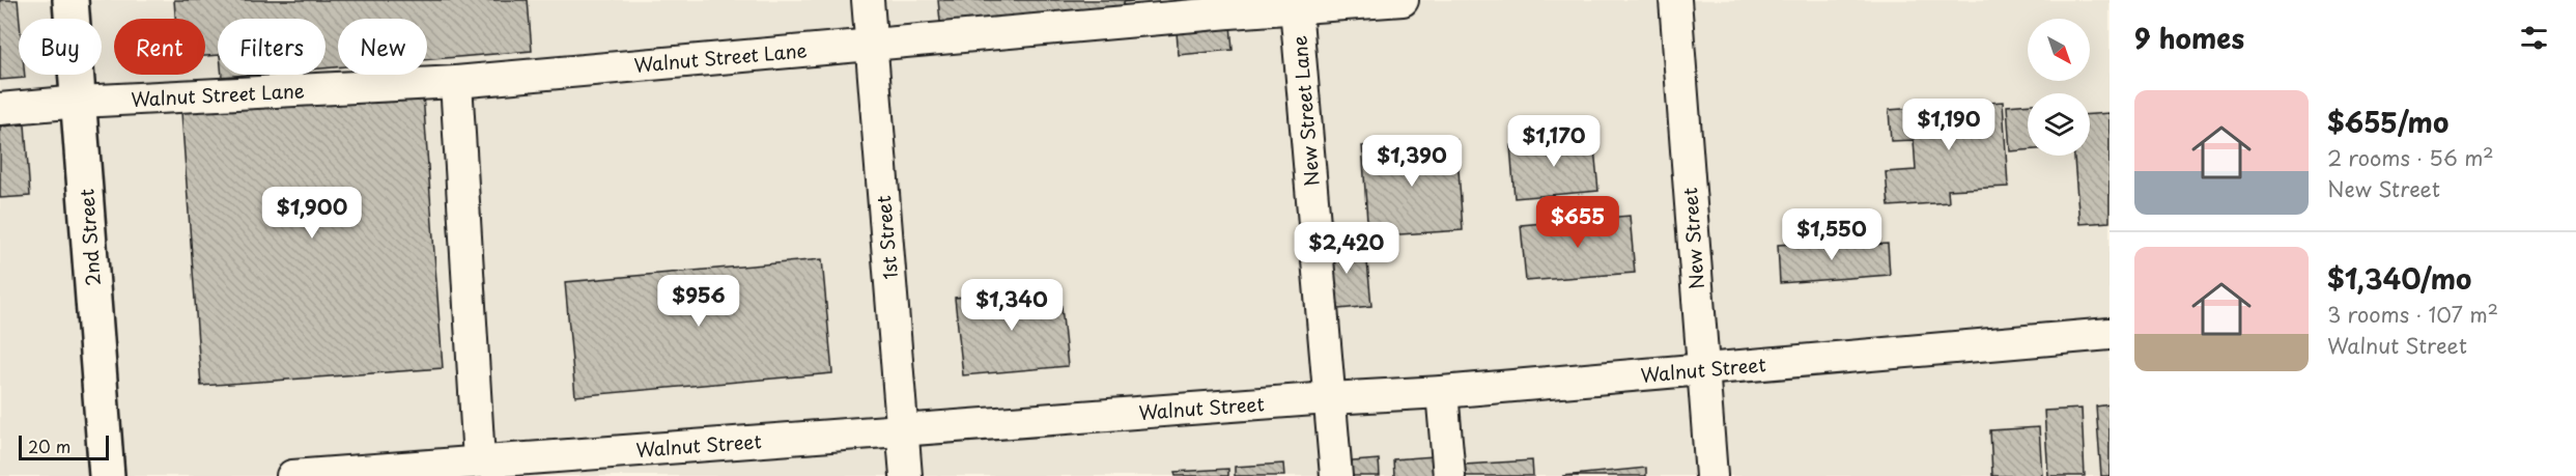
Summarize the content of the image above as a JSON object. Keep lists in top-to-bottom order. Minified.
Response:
{"streets":{"main road":["2nd Street"],"street":["Walnut Street Lane","New Street Lane","1st Street","New Street","Walnut Street"]},"crossings":[["Walnut Street Lane","New Street Lane"],["Walnut Street Lane","2nd Street"],["Walnut Street Lane","1st Street"],["New Street Lane","Walnut Street"],["1st Street","Walnut Street"],["New Street","Walnut Street"]],"scale_bar":"20 m","north":"bottom right","page":{"heading":"9 homes","chip":["Buy","Rent","Filters","New"],"list":[{"name":"$655/mo","note":"2 rooms · 56 m² · New Street"},{"name":"$1,340/mo","note":"3 rooms · 107 m² · Walnut Street"}],"price":["$1,190","$1,170","$1,390","$1,900","$655","$1,550","$2,420","$956","$1,340"],"scale":"20 m"}}
